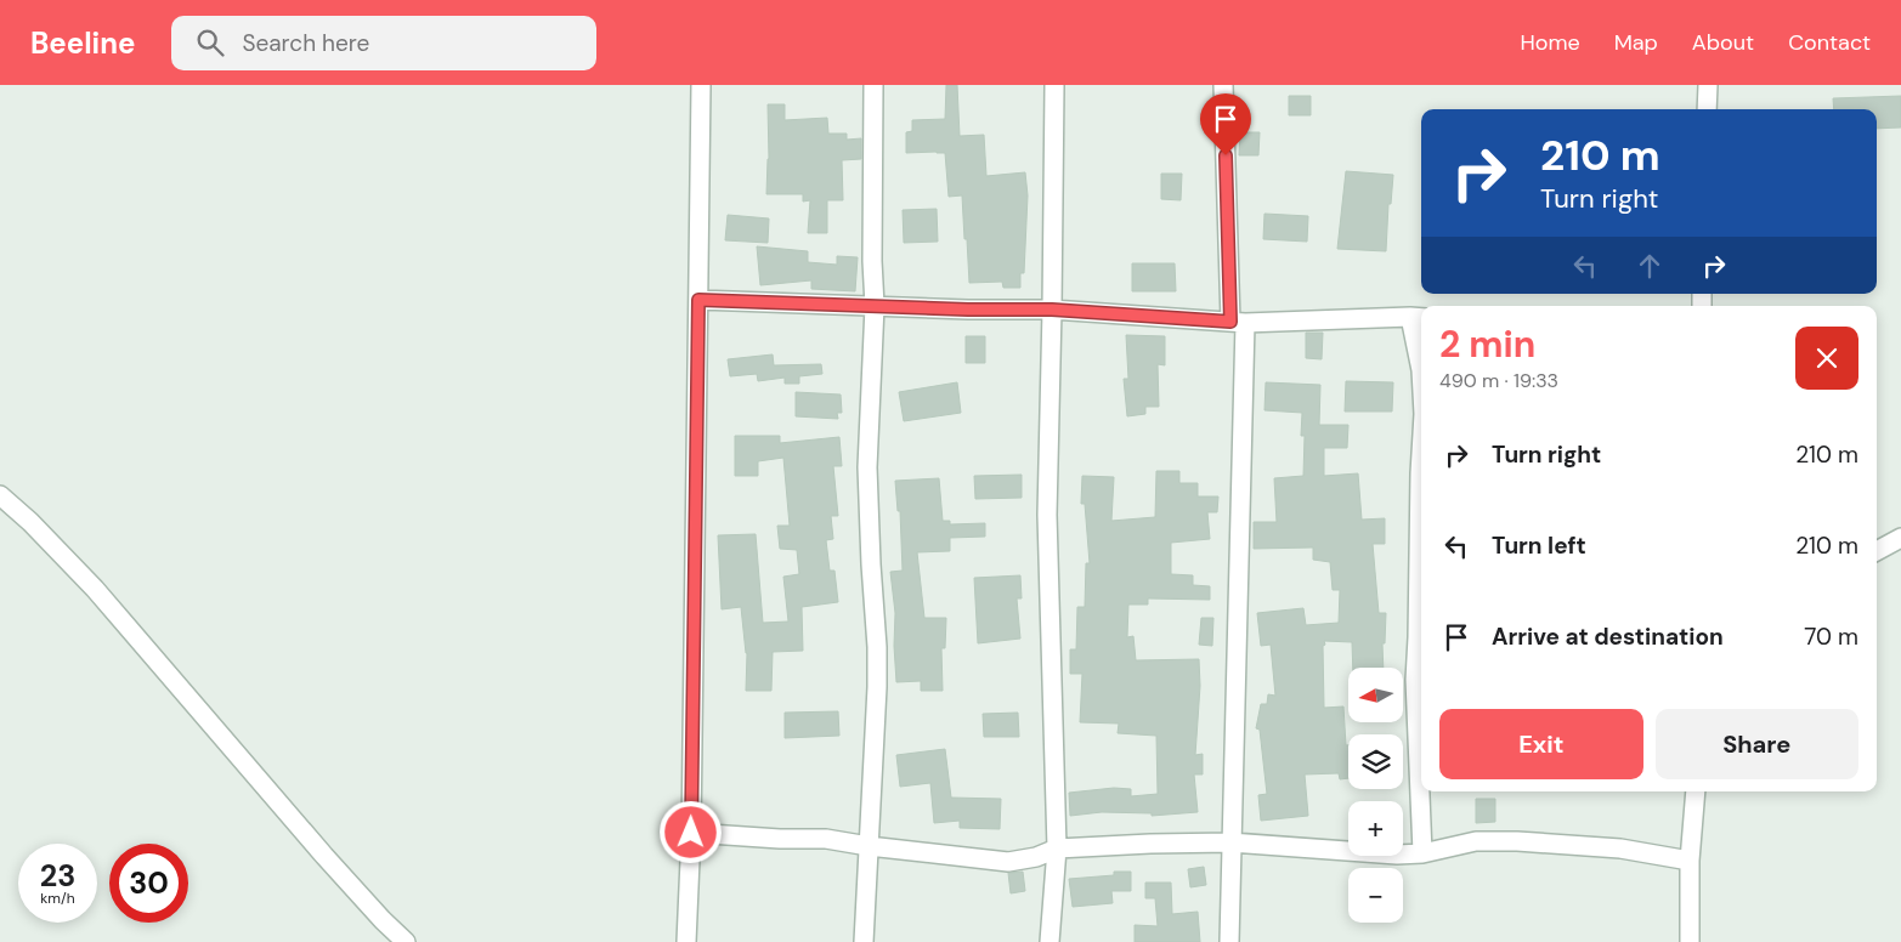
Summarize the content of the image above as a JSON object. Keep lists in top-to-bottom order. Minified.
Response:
{"north":"left","page":{"header":"Beeline","search":"Search here","nav":["Home","Map","About","Contact"],"turn":["210 m","Turn right"],"heading":["2 min","490 m · 19:33"],"list":[{"name":"Turn right","value":"210 m"},{"name":"Turn left","value":"210 m"},{"name":"Arrive at destination","value":"70 m"}],"map_buttons":["+","−"],"buttons":["Exit","Share"],"speed":"23 km/h","limit":"30"}}
